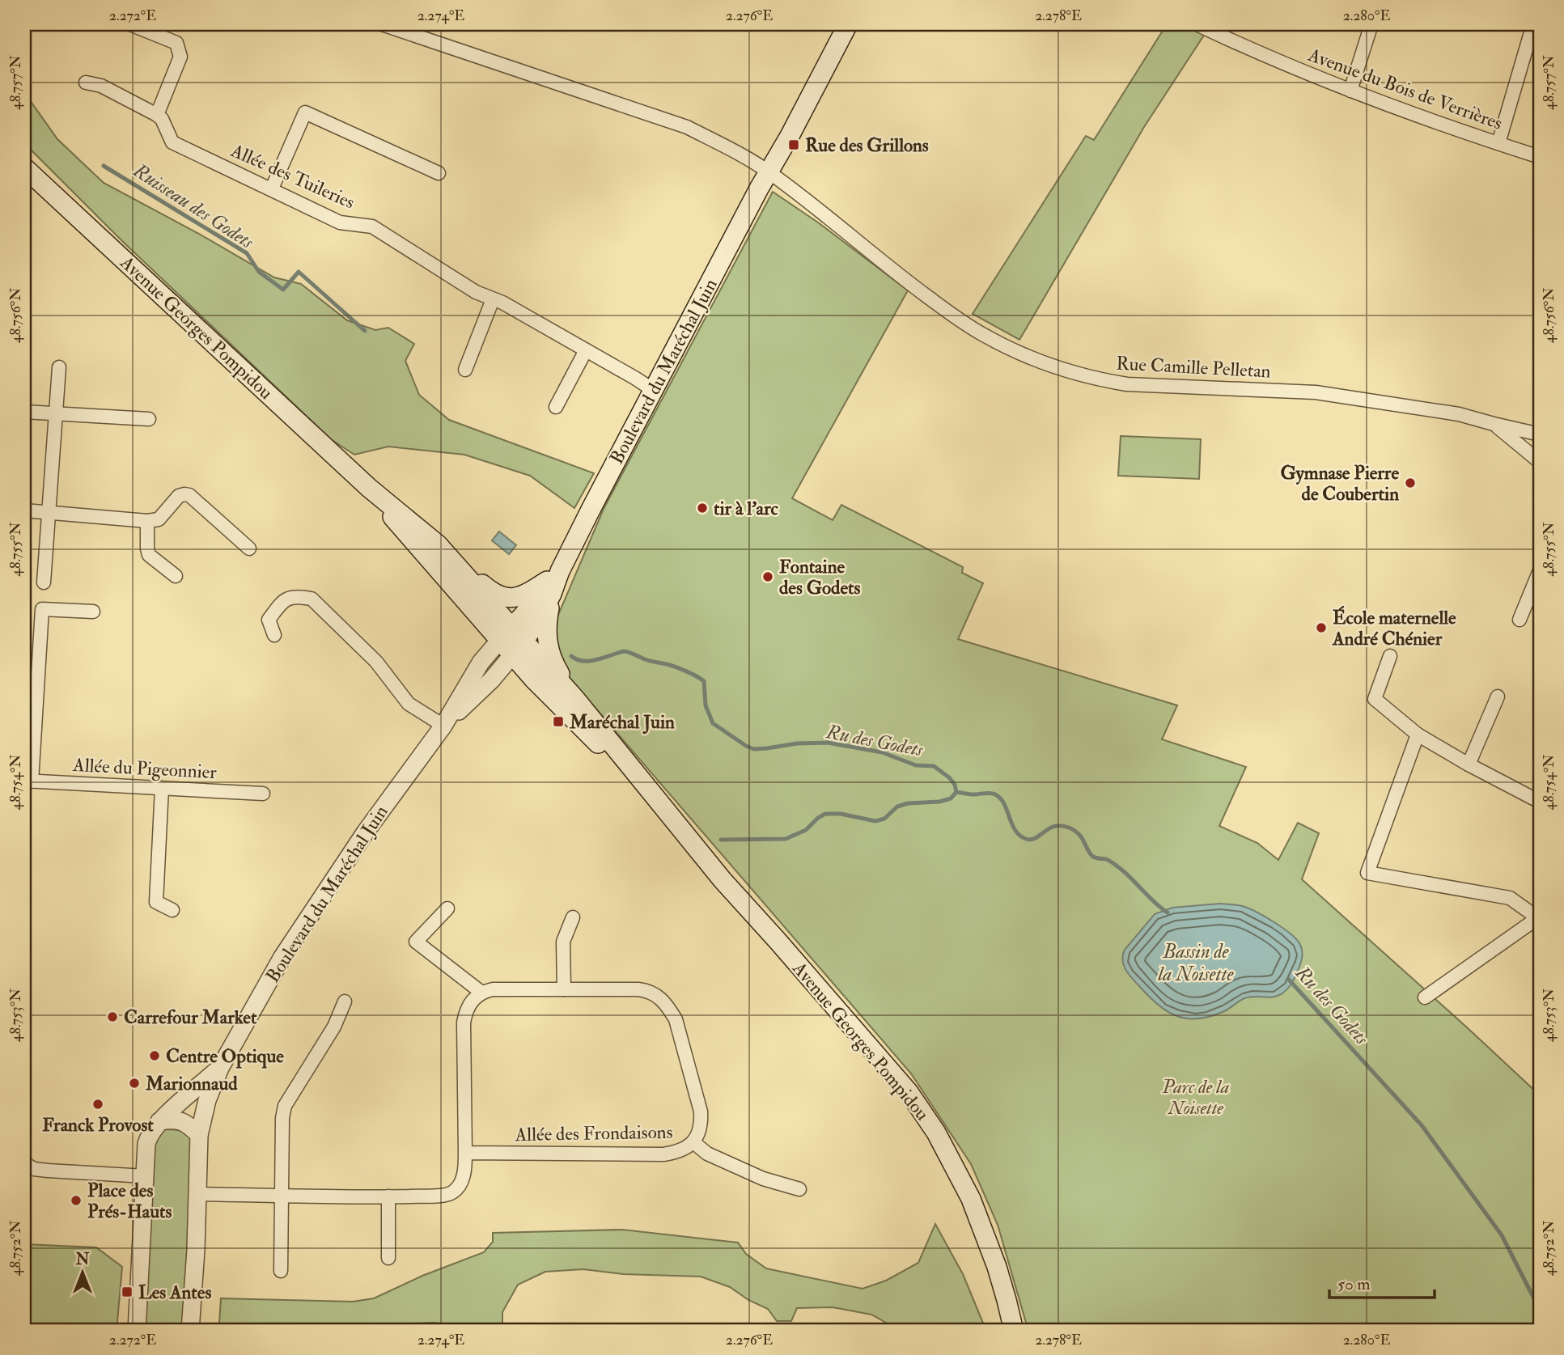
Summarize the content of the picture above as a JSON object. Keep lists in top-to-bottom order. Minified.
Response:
{"streets":{"main road":["Avenue Georges Pompidou","Boulevard du Maréchal Juin"],"street":["Avenue du Bois de Verrières","Allée des Tuileries","Rue Camille Pelletan","Allée du Pigeonnier","Allée des Frondaisons"]},"crossings":[["Allée des Tuileries","Boulevard du Maréchal Juin"],["Avenue Georges Pompidou","Boulevard du Maréchal Juin"],["Rue Camille Pelletan","Boulevard du Maréchal Juin"]],"water":["Ruisseau des Godets","Ru des Godets","Bassin de la Noisette"],"parks":["Parc de la Noisette"],"places":{"transit":["Rue des Grillons","Maréchal Juin","Les Antes"],"other":["Gymnase Pierre de Coubertin","tir à l'arc","Fontaine des Godets","École maternelle André Chénier","Carrefour Market","Centre Optique","Marionnaud","Franck Provost","Place des Prés-Hauts"]},"scale_bar":"50 m","north":"top","coordinates":["2.272°E","2.274°E","2.276°E","2.278°E","2.280°E","48.757°N","48.756°N","48.755°N","48.754°N","48.753°N","48.752°N"]}
